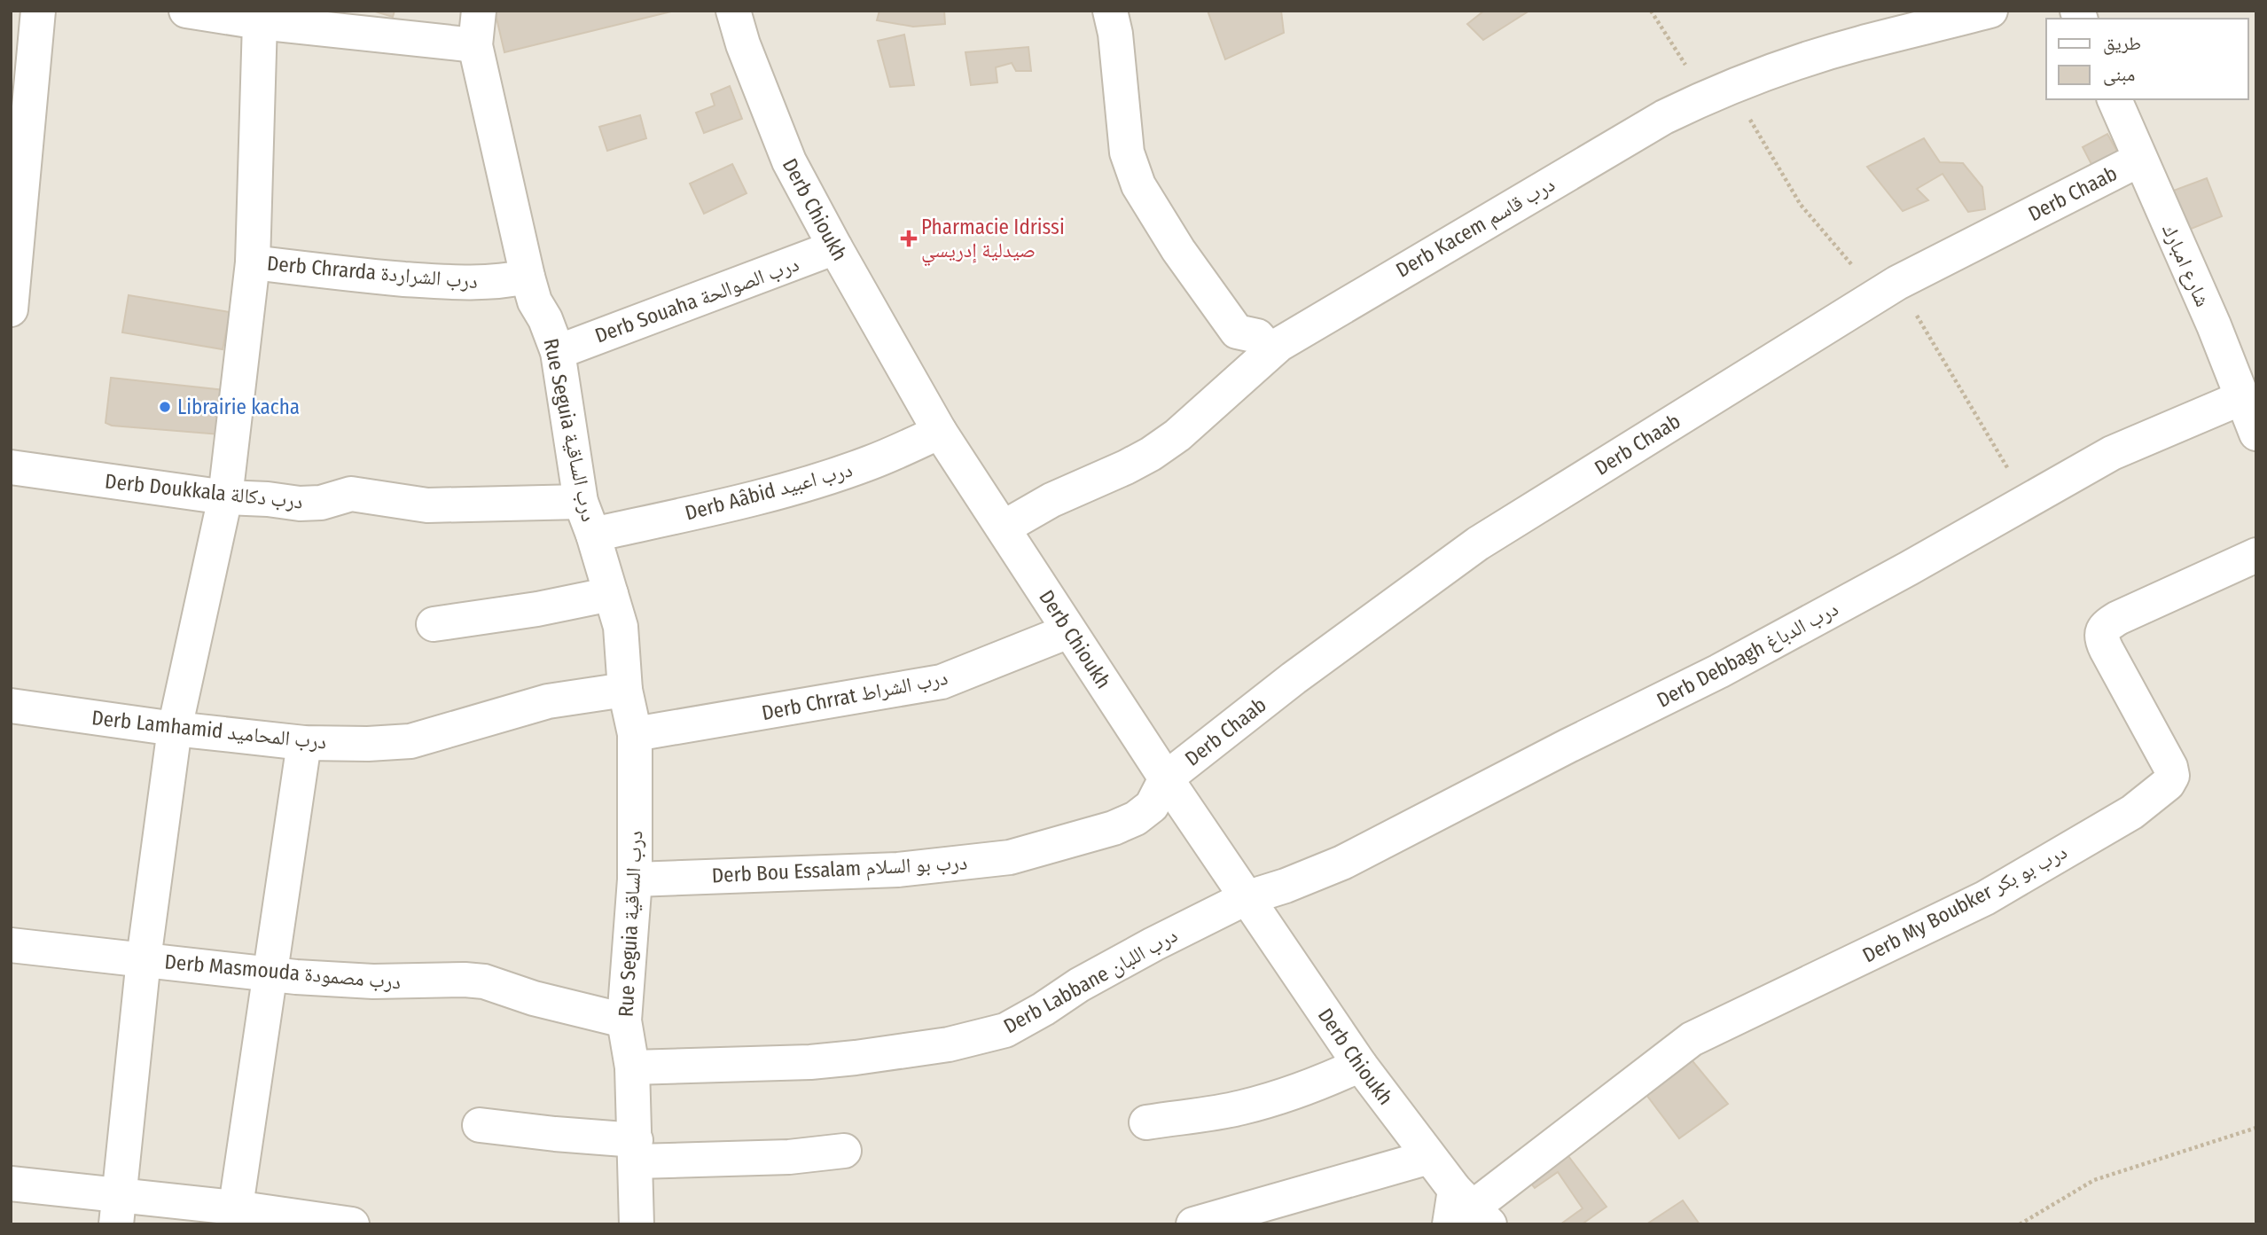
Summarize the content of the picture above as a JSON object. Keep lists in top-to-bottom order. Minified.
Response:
{"streets":{"street":["Derb Chaab","Derb Chioukh","Derb Kacem درب قاسم","شارع امبارك","Derb Chrarda درب الشراردة","Derb Souaha درب الصوالحة","Rue Seguia درب الساقية","Derb Doukkala درب دكالة","Derb Aâbid درب اعبيد","Derb Debbagh درب الدباغ","Derb Chrrat درب الشراط","Derb Lamhamid درب المحاميد","Derb Bou Essalam درب بو السلام","Derb My Boubker درب بو بكر","Derb Masmouda درب مصمودة","Derb Labbane درب اللبان"]},"crossings":[["Derb Chaab","Derb Chioukh"],["Derb Chaab","شارع امبارك"],["Derb Chaab","Derb Bou Essalam درب بو السلام"],["Derb Chioukh","Derb Kacem درب قاسم"],["Derb Chioukh","Derb Souaha درب الصوالحة"],["Derb Chioukh","Derb Aâbid درب اعبيد"],["Derb Chioukh","Derb Debbagh درب الدباغ"],["Derb Chioukh","Derb Chrrat درب الشراط"],["Derb Chioukh","Derb Bou Essalam درب بو السلام"],["Derb Chioukh","Derb My Boubker درب بو بكر"],["Derb Chioukh","Derb Labbane درب اللبان"],["شارع امبارك","Derb Debbagh درب الدباغ"],["Derb Chrarda درب الشراردة","Rue Seguia درب الساقية"],["Derb Souaha درب الصوالحة","Rue Seguia درب الساقية"],["Rue Seguia درب الساقية","Derb Doukkala درب دكالة"],["Rue Seguia درب الساقية","Derb Aâbid درب اعبيد"],["Rue Seguia درب الساقية","Derb Chrrat درب الشراط"],["Rue Seguia درب الساقية","Derb Lamhamid درب المحاميد"],["Rue Seguia درب الساقية","Derb Bou Essalam درب بو السلام"],["Rue Seguia درب الساقية","Derb Masmouda درب مصمودة"],["Rue Seguia درب الساقية","Derb Labbane درب اللبان"],["Derb Debbagh درب الدباغ","Derb Labbane درب اللبان"]],"places":{"health":["Pharmacie Idrissi صيدلية إدريسي"],"other":["Librairie kacha"]},"legend":["طريق","مبنى"]}
